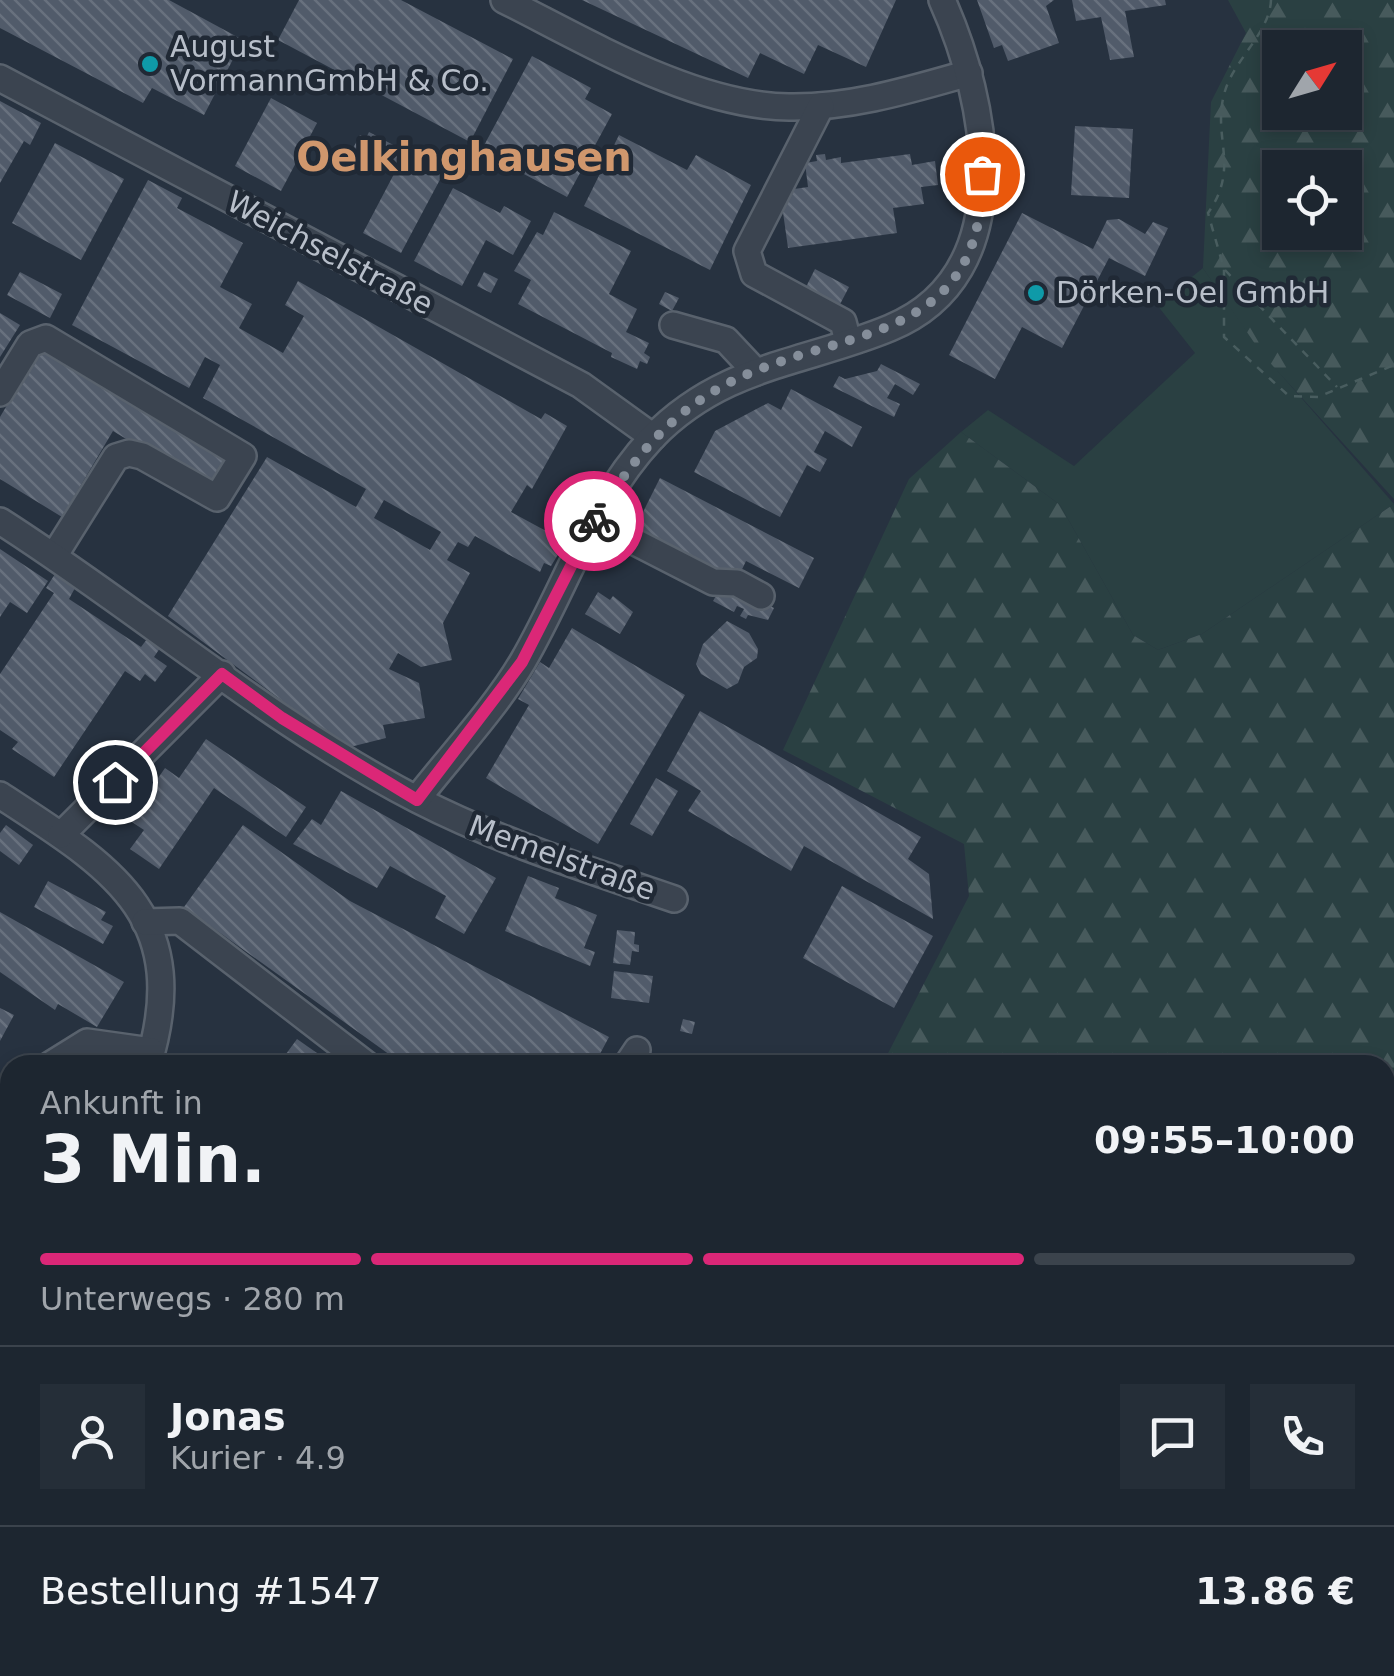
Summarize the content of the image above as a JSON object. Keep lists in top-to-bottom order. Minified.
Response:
{"streets":{"street":["Weichselstraße","Memelstraße"]},"districts":["Oelkinghausen"],"places":["August VormannGmbH & Co.","Dörken-Oel GmbH"],"north":"top right","page":{"heading":["3 Min.","Ankunft in","09:55–10:00"],"panel":["Jonas","Kurier · 4.9","Bestellung #1547","13.86 €"],"bar":"Unterwegs · 280 m"}}
